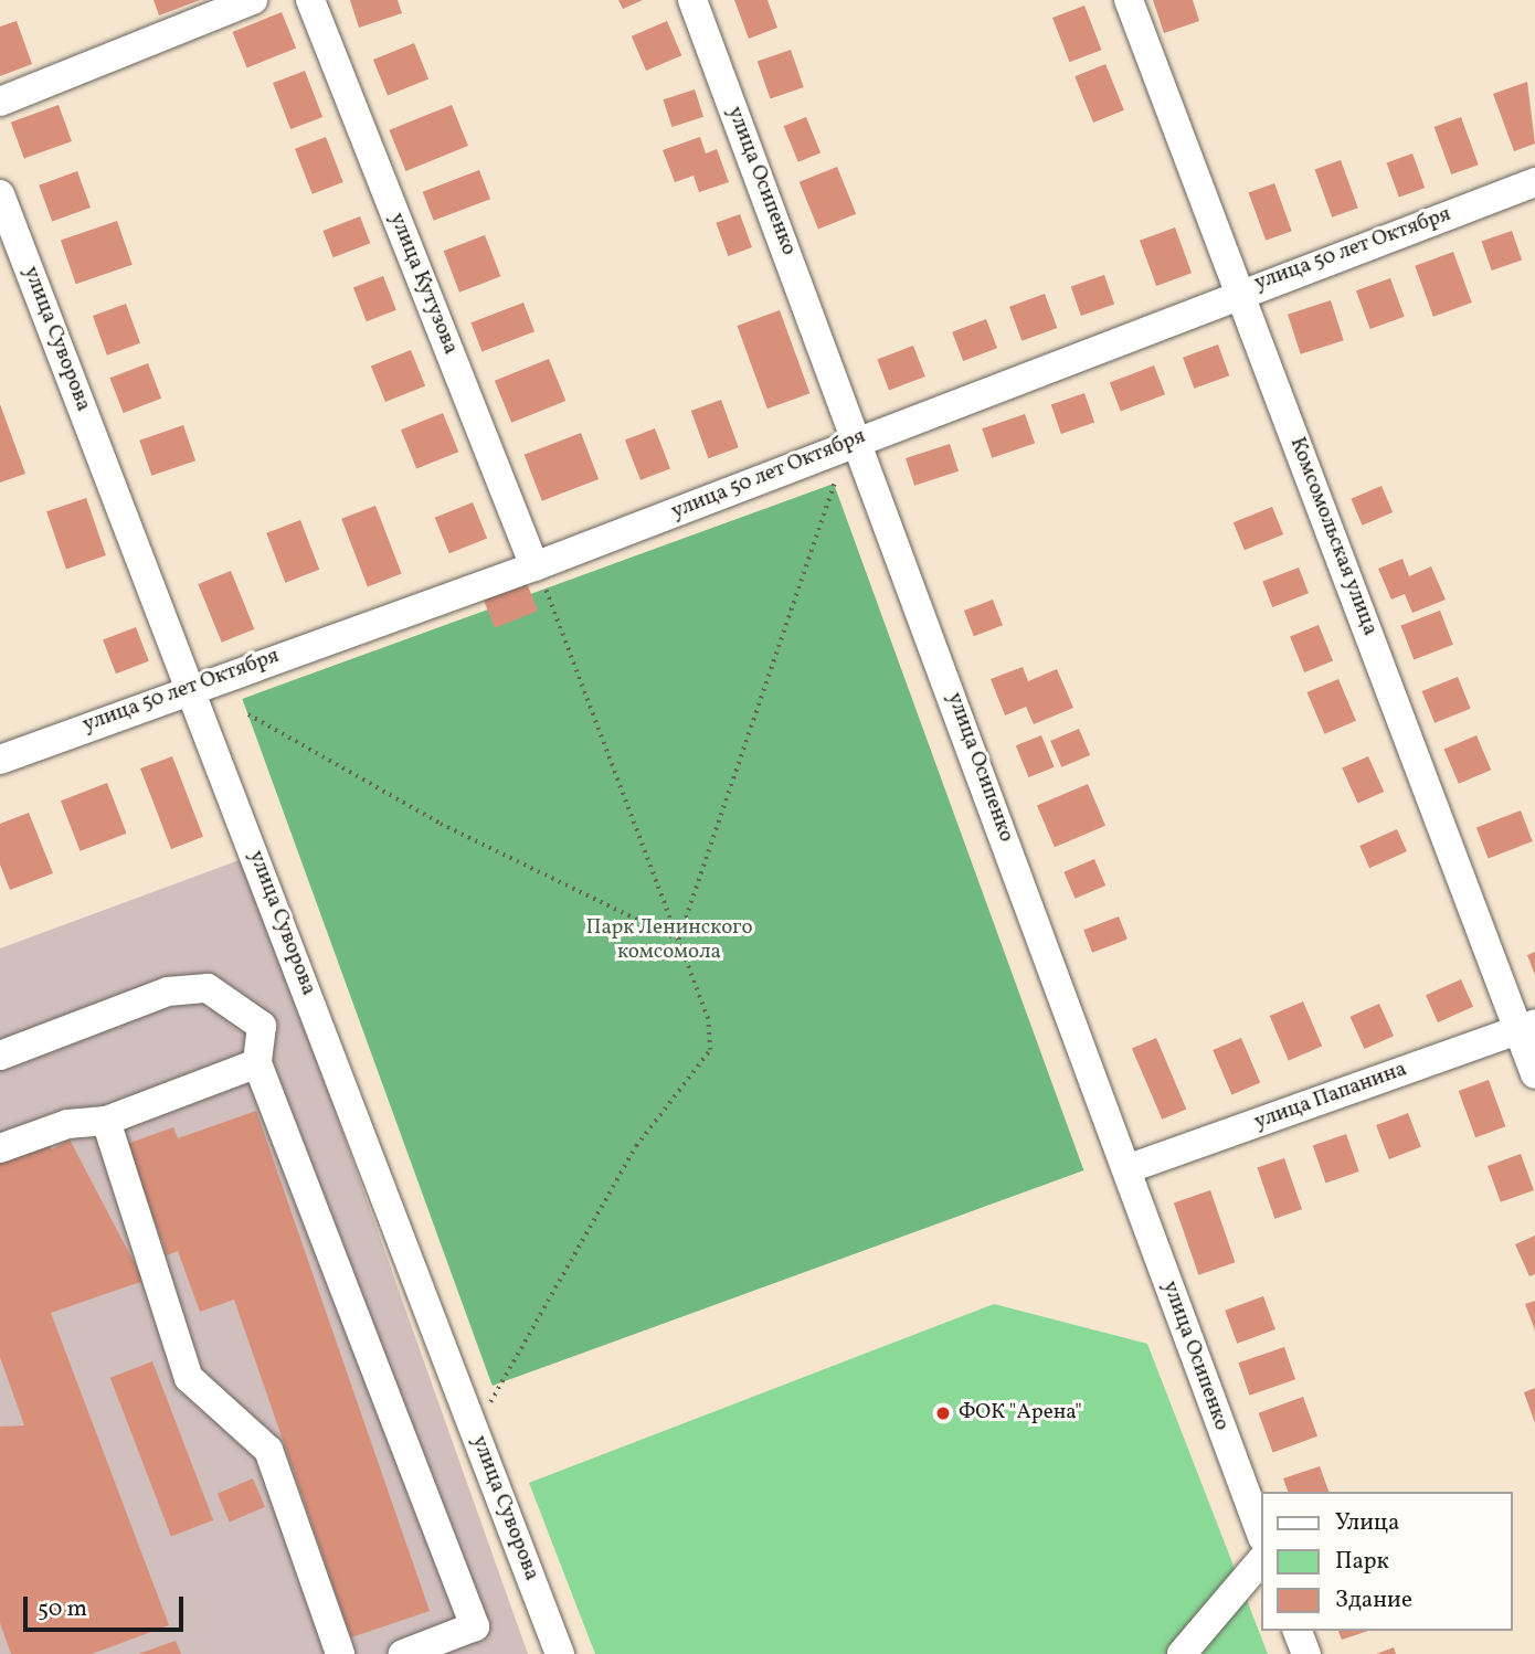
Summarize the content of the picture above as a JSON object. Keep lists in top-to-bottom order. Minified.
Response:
{"streets":{"street":["улица Осипенко","улица 50 лет Октября","улица Кутузова","улица Суворова","Комсомольская улица","улица Папанина"]},"crossings":[["улица Осипенко","улица 50 лет Октября"],["улица Осипенко","улица Папанина"],["улица 50 лет Октября","улица Кутузова"],["улица 50 лет Октября","улица Суворова"],["улица 50 лет Октября","Комсомольская улица"],["Комсомольская улица","улица Папанина"]],"parks":["Парк Ленинского комсомола"],"places":["ФОК \"Арена\""],"legend":["Улица","Парк","Здание"],"scale_bar":"50 m"}
